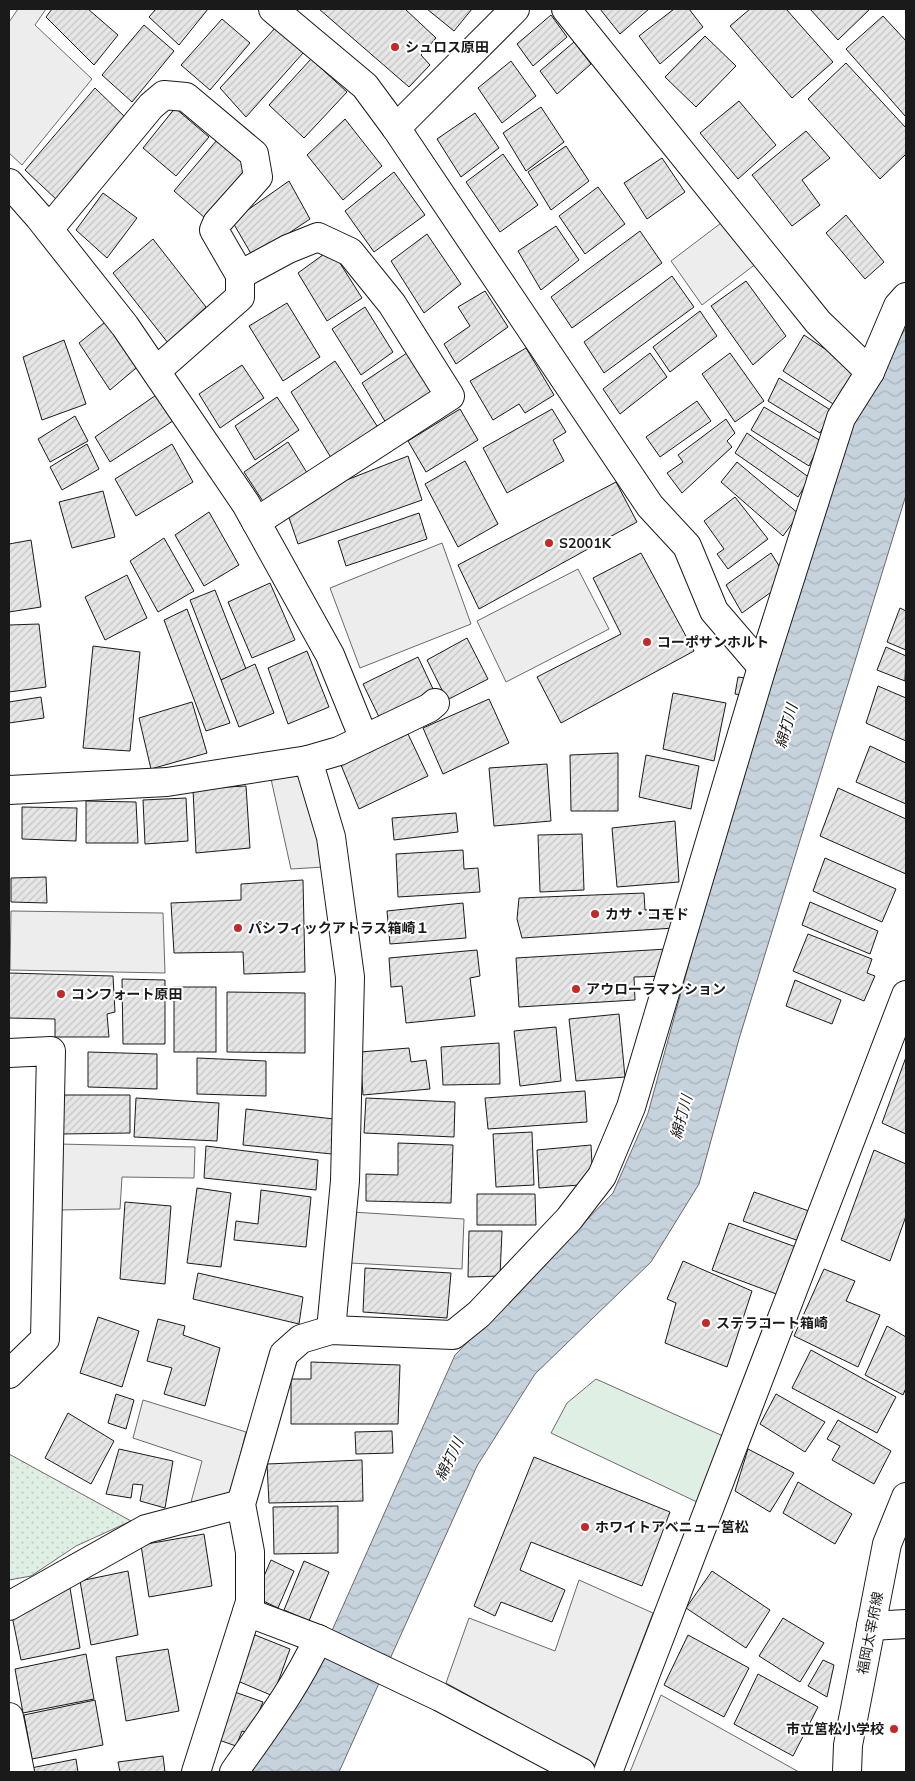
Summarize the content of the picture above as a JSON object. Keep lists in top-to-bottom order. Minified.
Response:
{"streets":{"street":["福岡太宰府線"]},"water":["綿打川"],"places":["シュロス原田","S2001K","コーポサンホルト","カサ・コモド","パシフィックアトラス箱崎１","アウローラマンション","コンフォート原田","ステラコート箱崎","ホワイトアベニュー筥松","市立筥松小学校"]}
